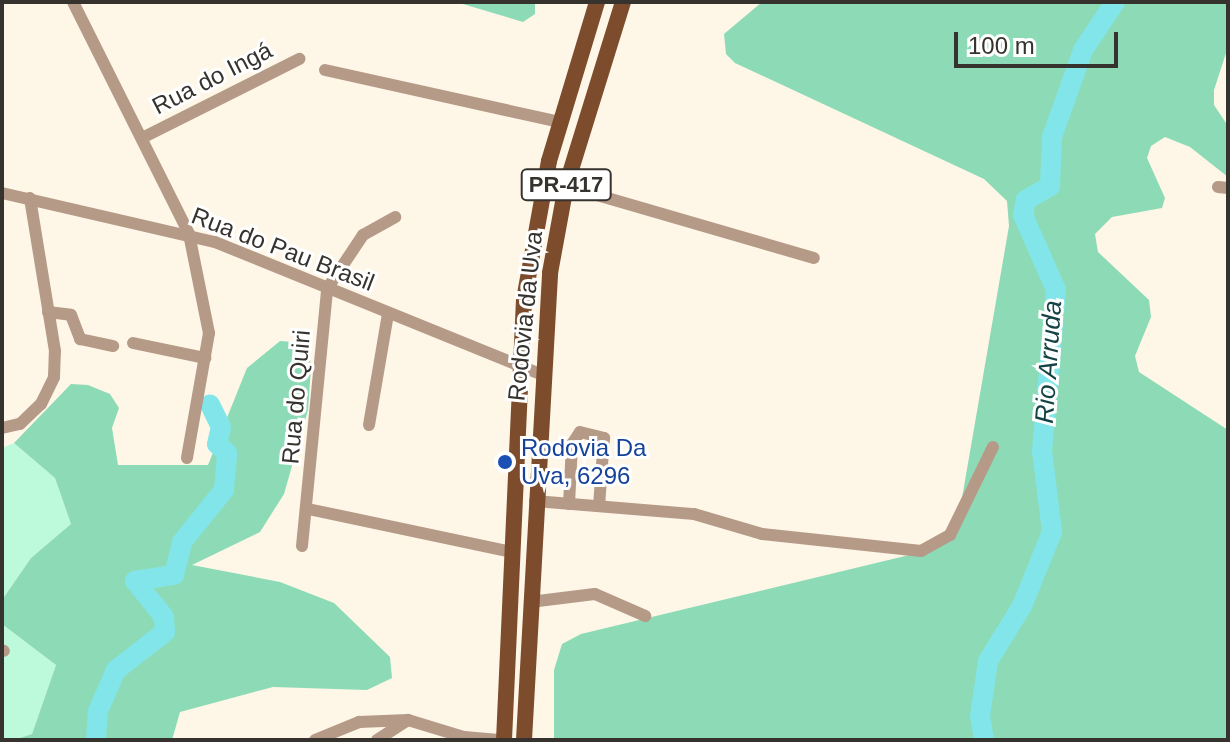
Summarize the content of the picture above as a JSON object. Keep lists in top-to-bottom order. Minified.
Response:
{"streets":{"main road":["PR-417","Rodovia da Uva"],"street":["Rua do Ingá","Rua do Pau Brasil","Rua do Quiri"]},"crossings":[["Rua do Pau Brasil","Rodovia da Uva"],["Rua do Pau Brasil","Rua do Quiri"]],"water":["Rio Arruda"],"places":["Rodovia Da Uva, 6296"],"scale_bar":"100 m"}
